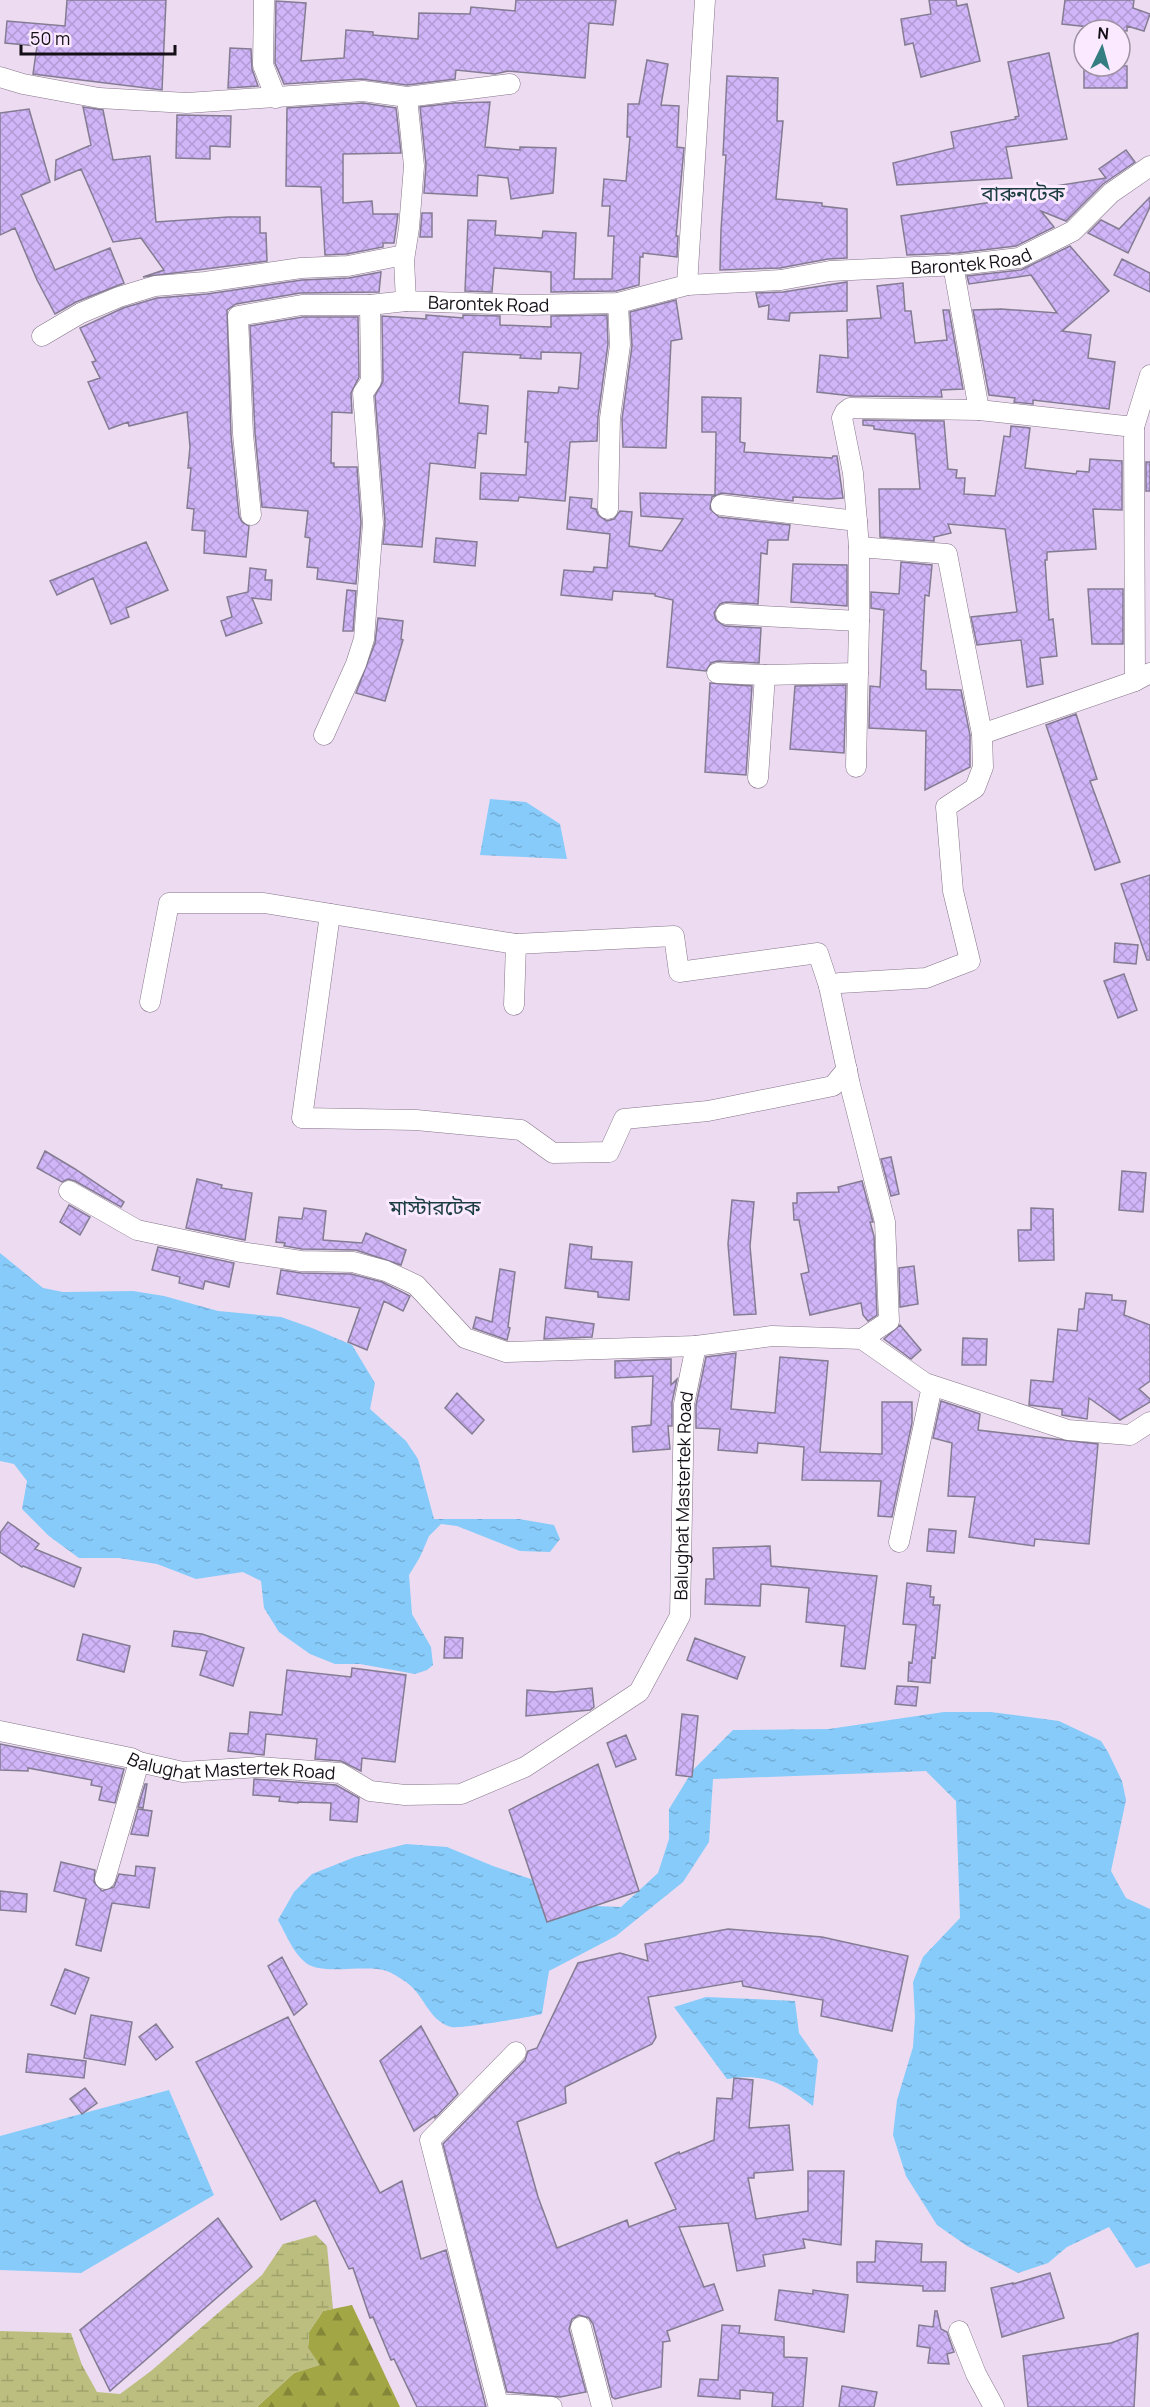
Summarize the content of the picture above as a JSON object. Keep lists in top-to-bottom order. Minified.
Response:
{"streets":{"street":["Barontek Road","Balughat Mastertek Road"]},"districts":["বারুনটেক","মাস্টারটেক"],"scale_bar":"50 m","north":"top"}
